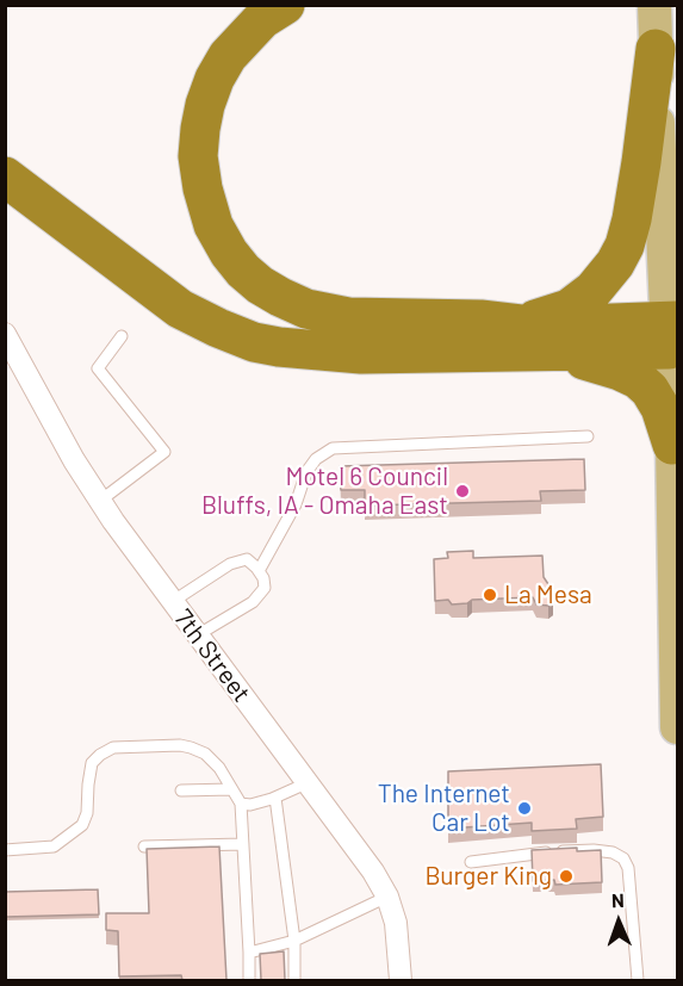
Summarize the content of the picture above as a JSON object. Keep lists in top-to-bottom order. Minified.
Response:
{"streets":{"street":["7th Street"]},"places":["Motel 6 Council Bluffs, IA - Omaha East","La Mesa","The Internet Car Lot","Burger King"],"north":"top"}
